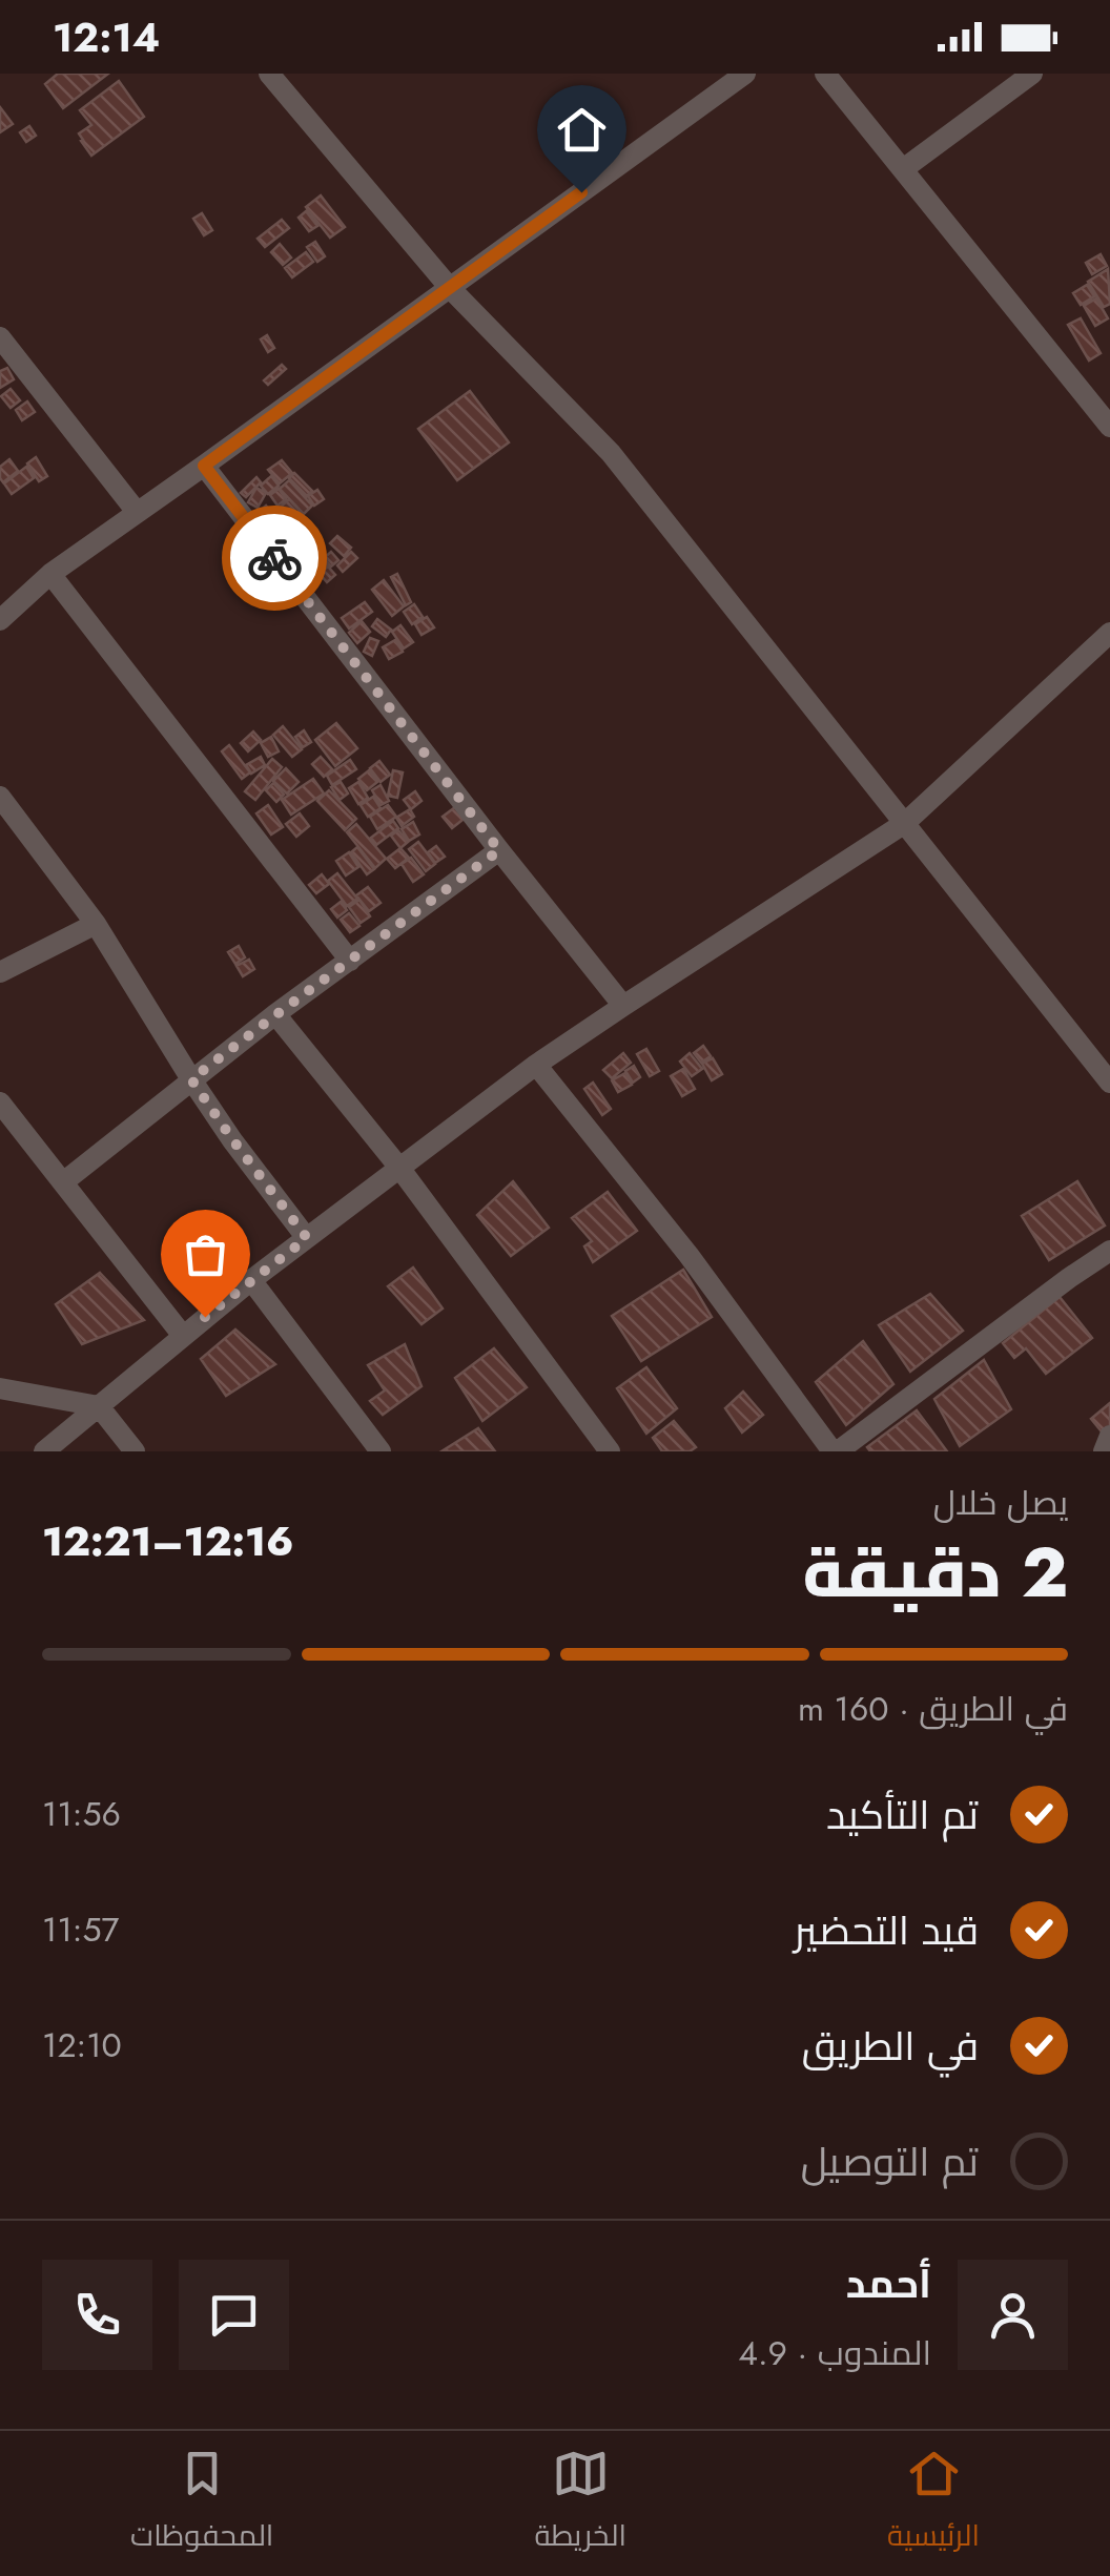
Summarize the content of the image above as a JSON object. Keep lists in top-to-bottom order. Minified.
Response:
{"page":{"status":"12:14","heading":["2 دقيقة","يصل خلال","12:16–12:21"],"panel":["أحمد","المندوب · 4.9"],"bar":"في الطريق · 160 m","list":[["تم التأكيد","11:56"],["قيد التحضير","11:57"],["في الطريق","12:10"],"تم التوصيل"],"tabs":["الرئيسية","الخريطة","المحفوظات"]}}
